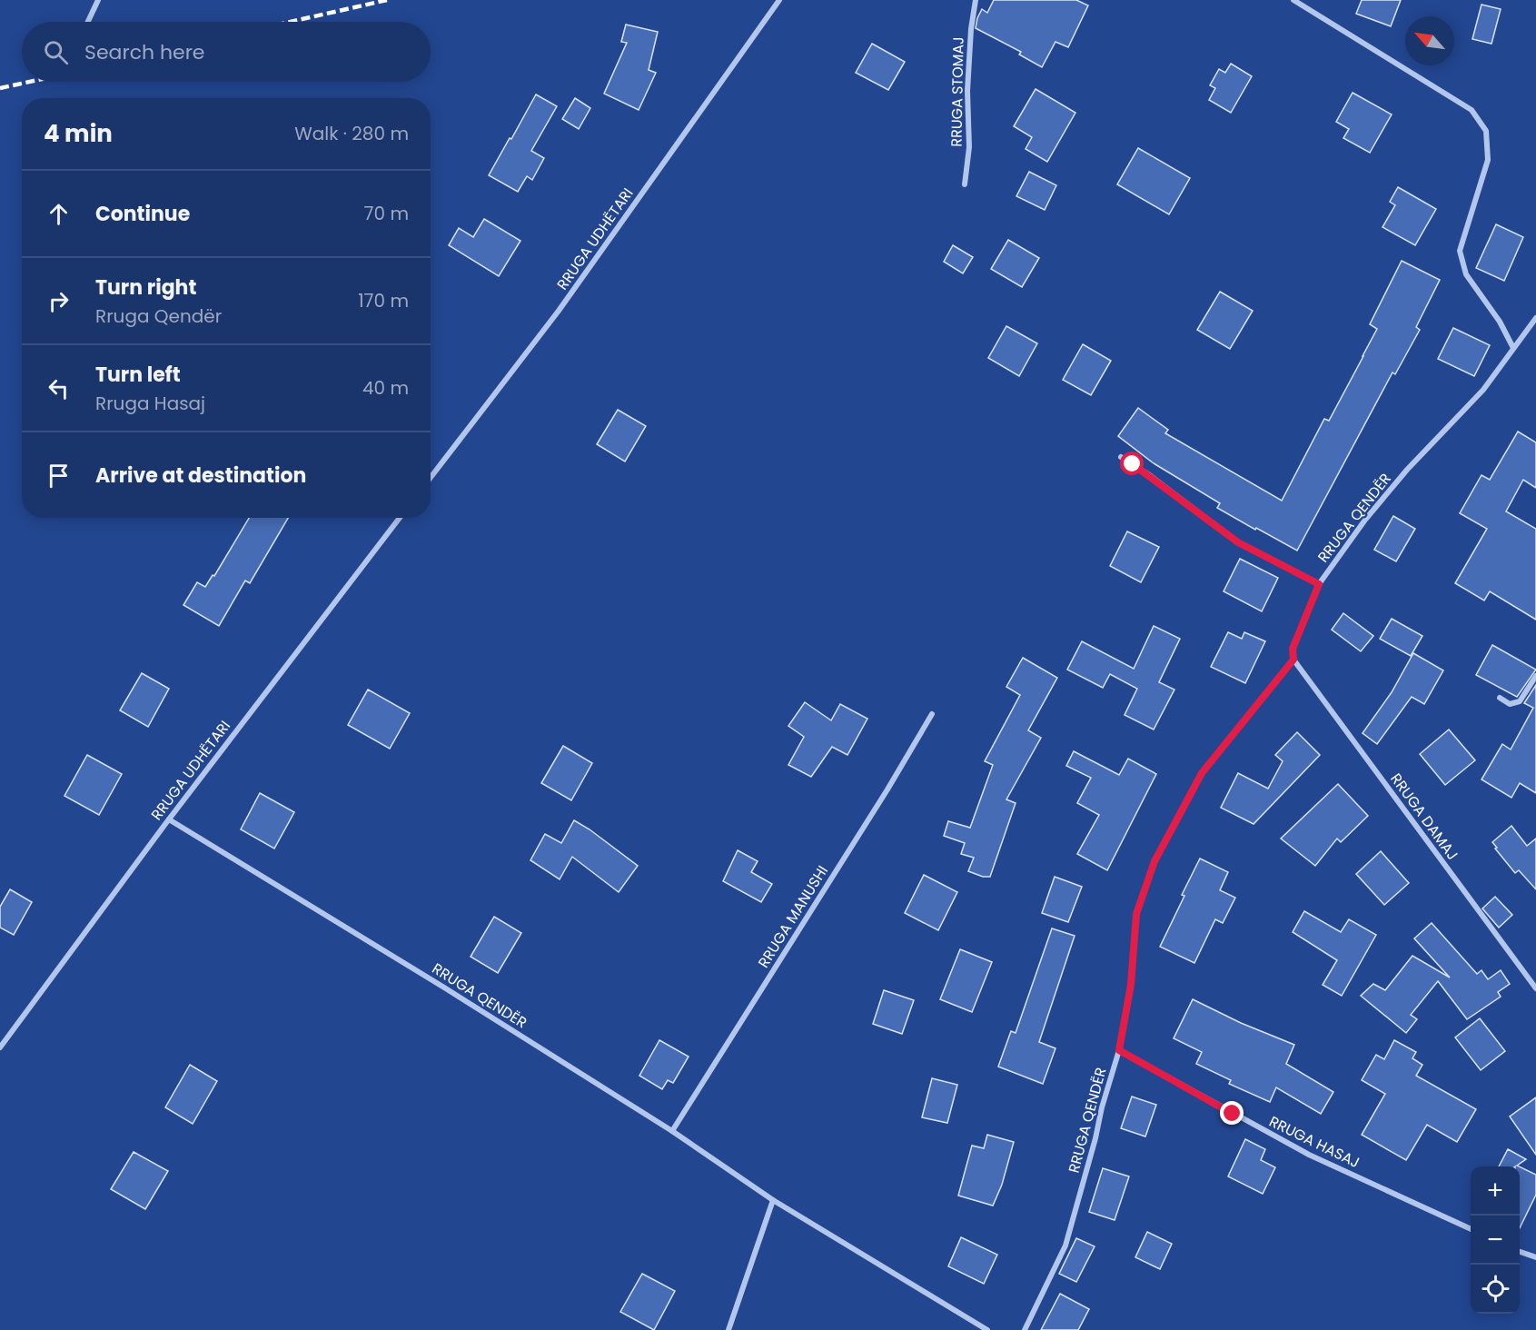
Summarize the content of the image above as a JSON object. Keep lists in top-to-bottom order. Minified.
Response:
{"streets":{"street":["RRUGA STOMAJ","RRUGA UDHËTARI","RRUGA QENDËR","RRUGA DAMAJ","RRUGA MANUSHI","RRUGA HASAJ"]},"crossings":[["RRUGA UDHËTARI","RRUGA QENDËR"],["RRUGA QENDËR","RRUGA DAMAJ"],["RRUGA QENDËR","RRUGA MANUSHI"],["RRUGA QENDËR","RRUGA HASAJ"]],"north":"top left","page":{"search":"Search here","heading":["4 min","Walk · 280 m"],"list":[["Continue","70 m"],["Turn right","Rruga Qendër","170 m"],["Turn left","Rruga Hasaj","40 m"],"Arrive at destination"],"map_buttons":["+","−"]}}
